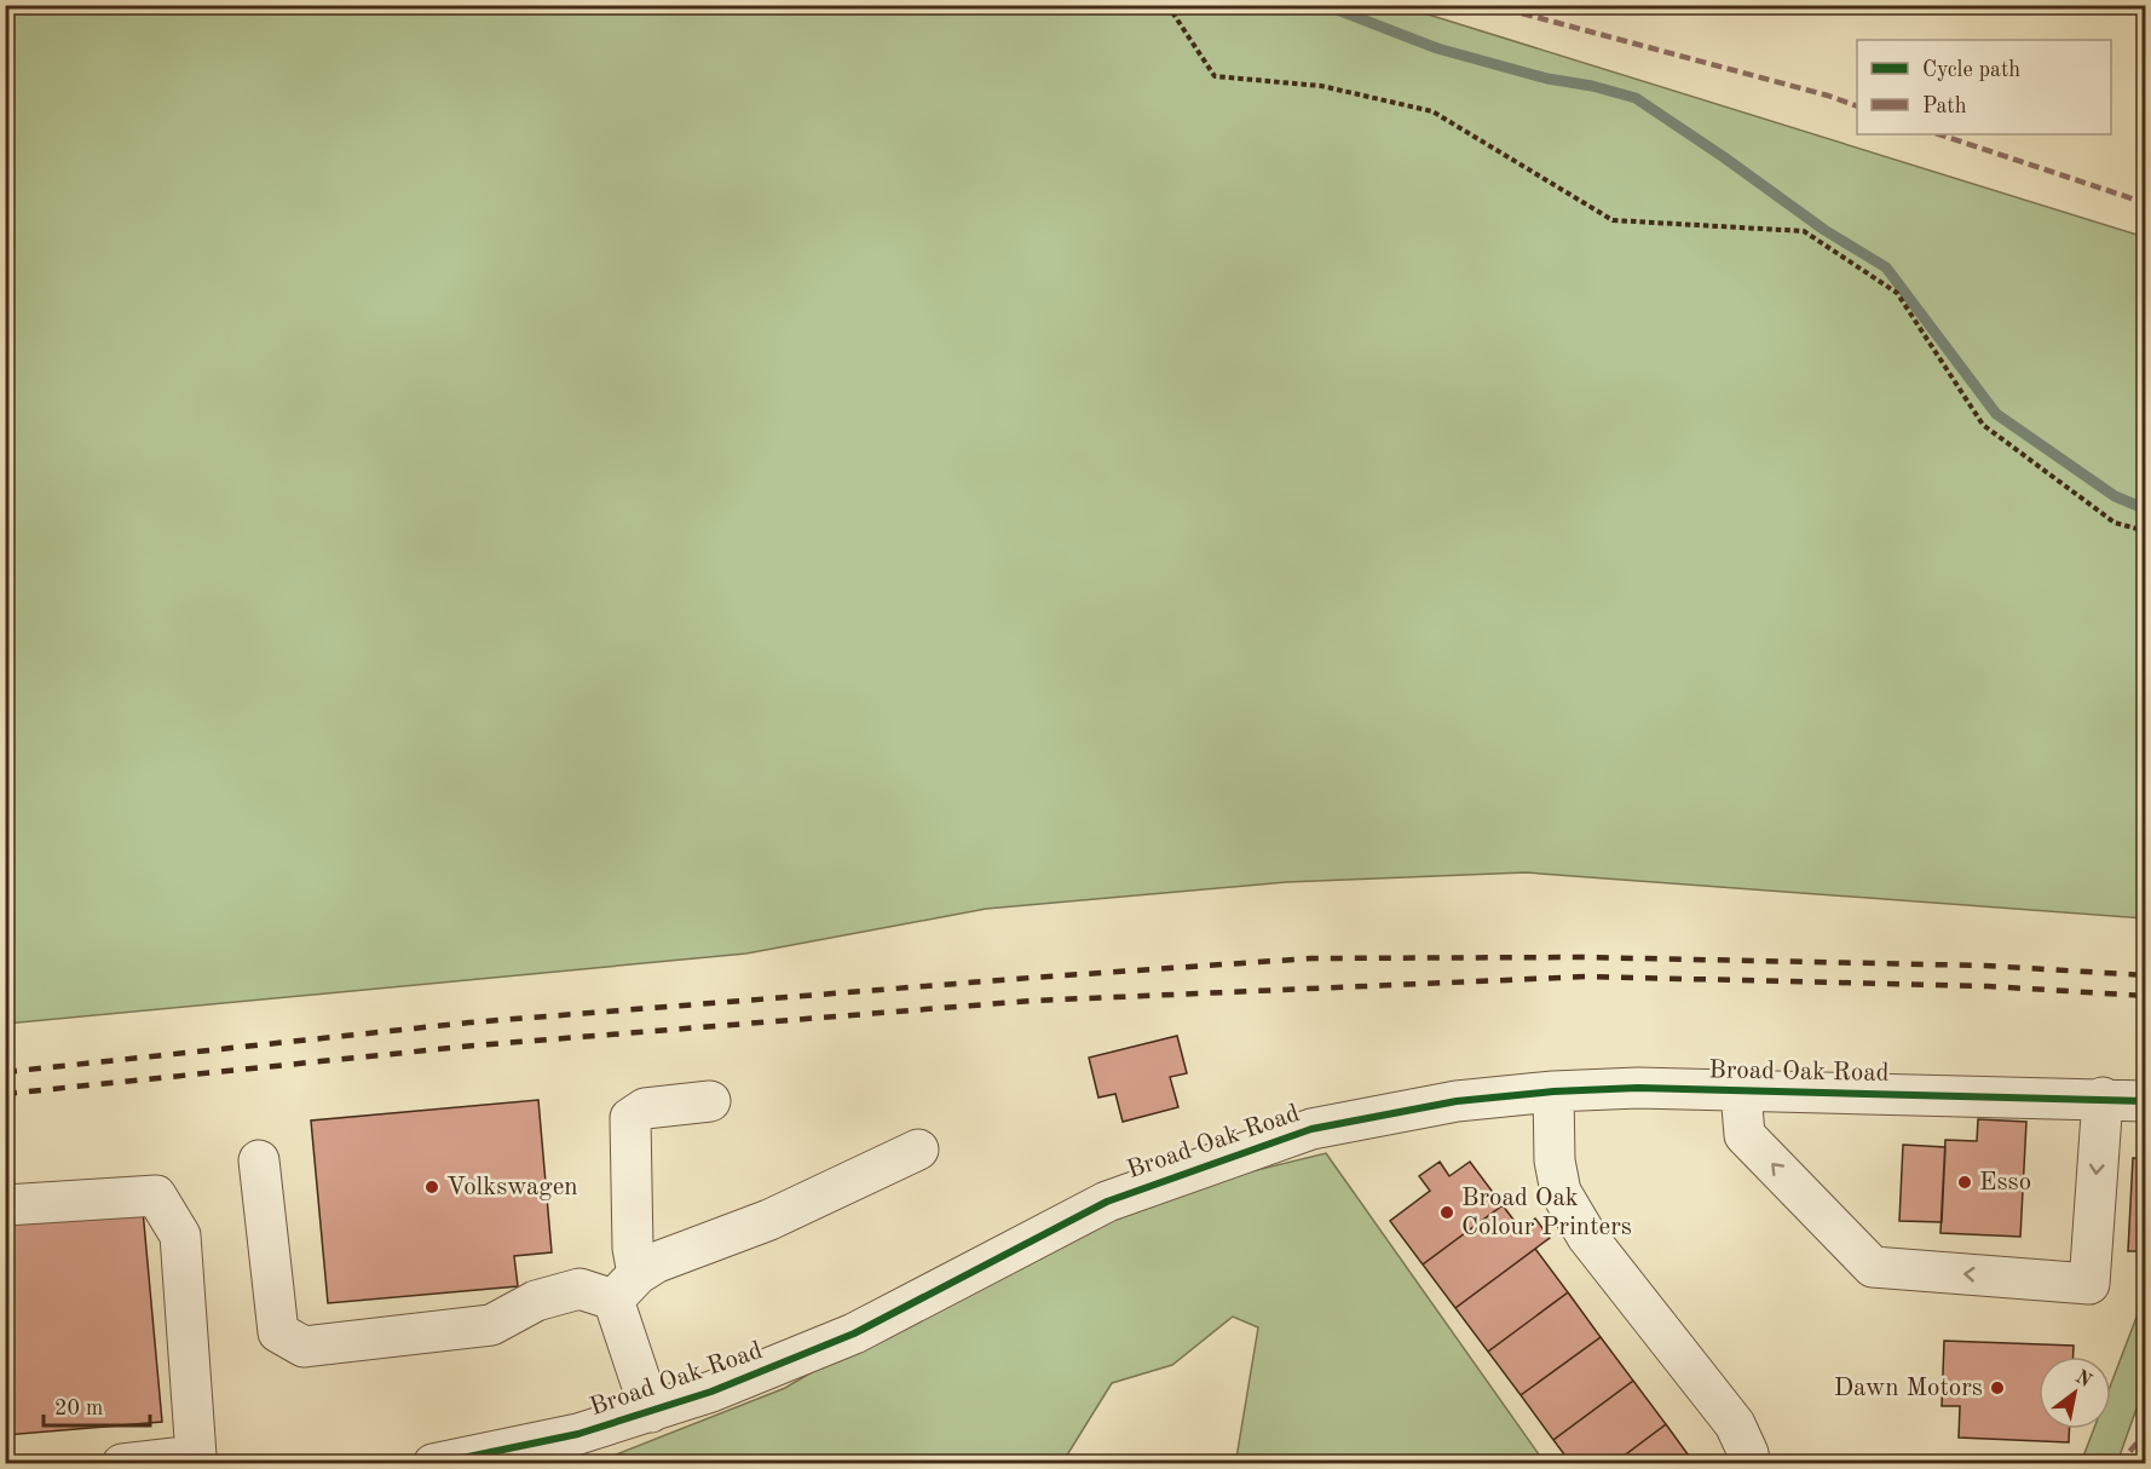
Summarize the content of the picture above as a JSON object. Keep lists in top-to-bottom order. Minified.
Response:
{"streets":{"street":["Broad Oak Road"]},"places":["Esso","Volkswagen","Broad Oak Colour Printers","Dawn Motors"],"legend":["Cycle path","Path"],"scale_bar":"20 m","north":"top right"}
